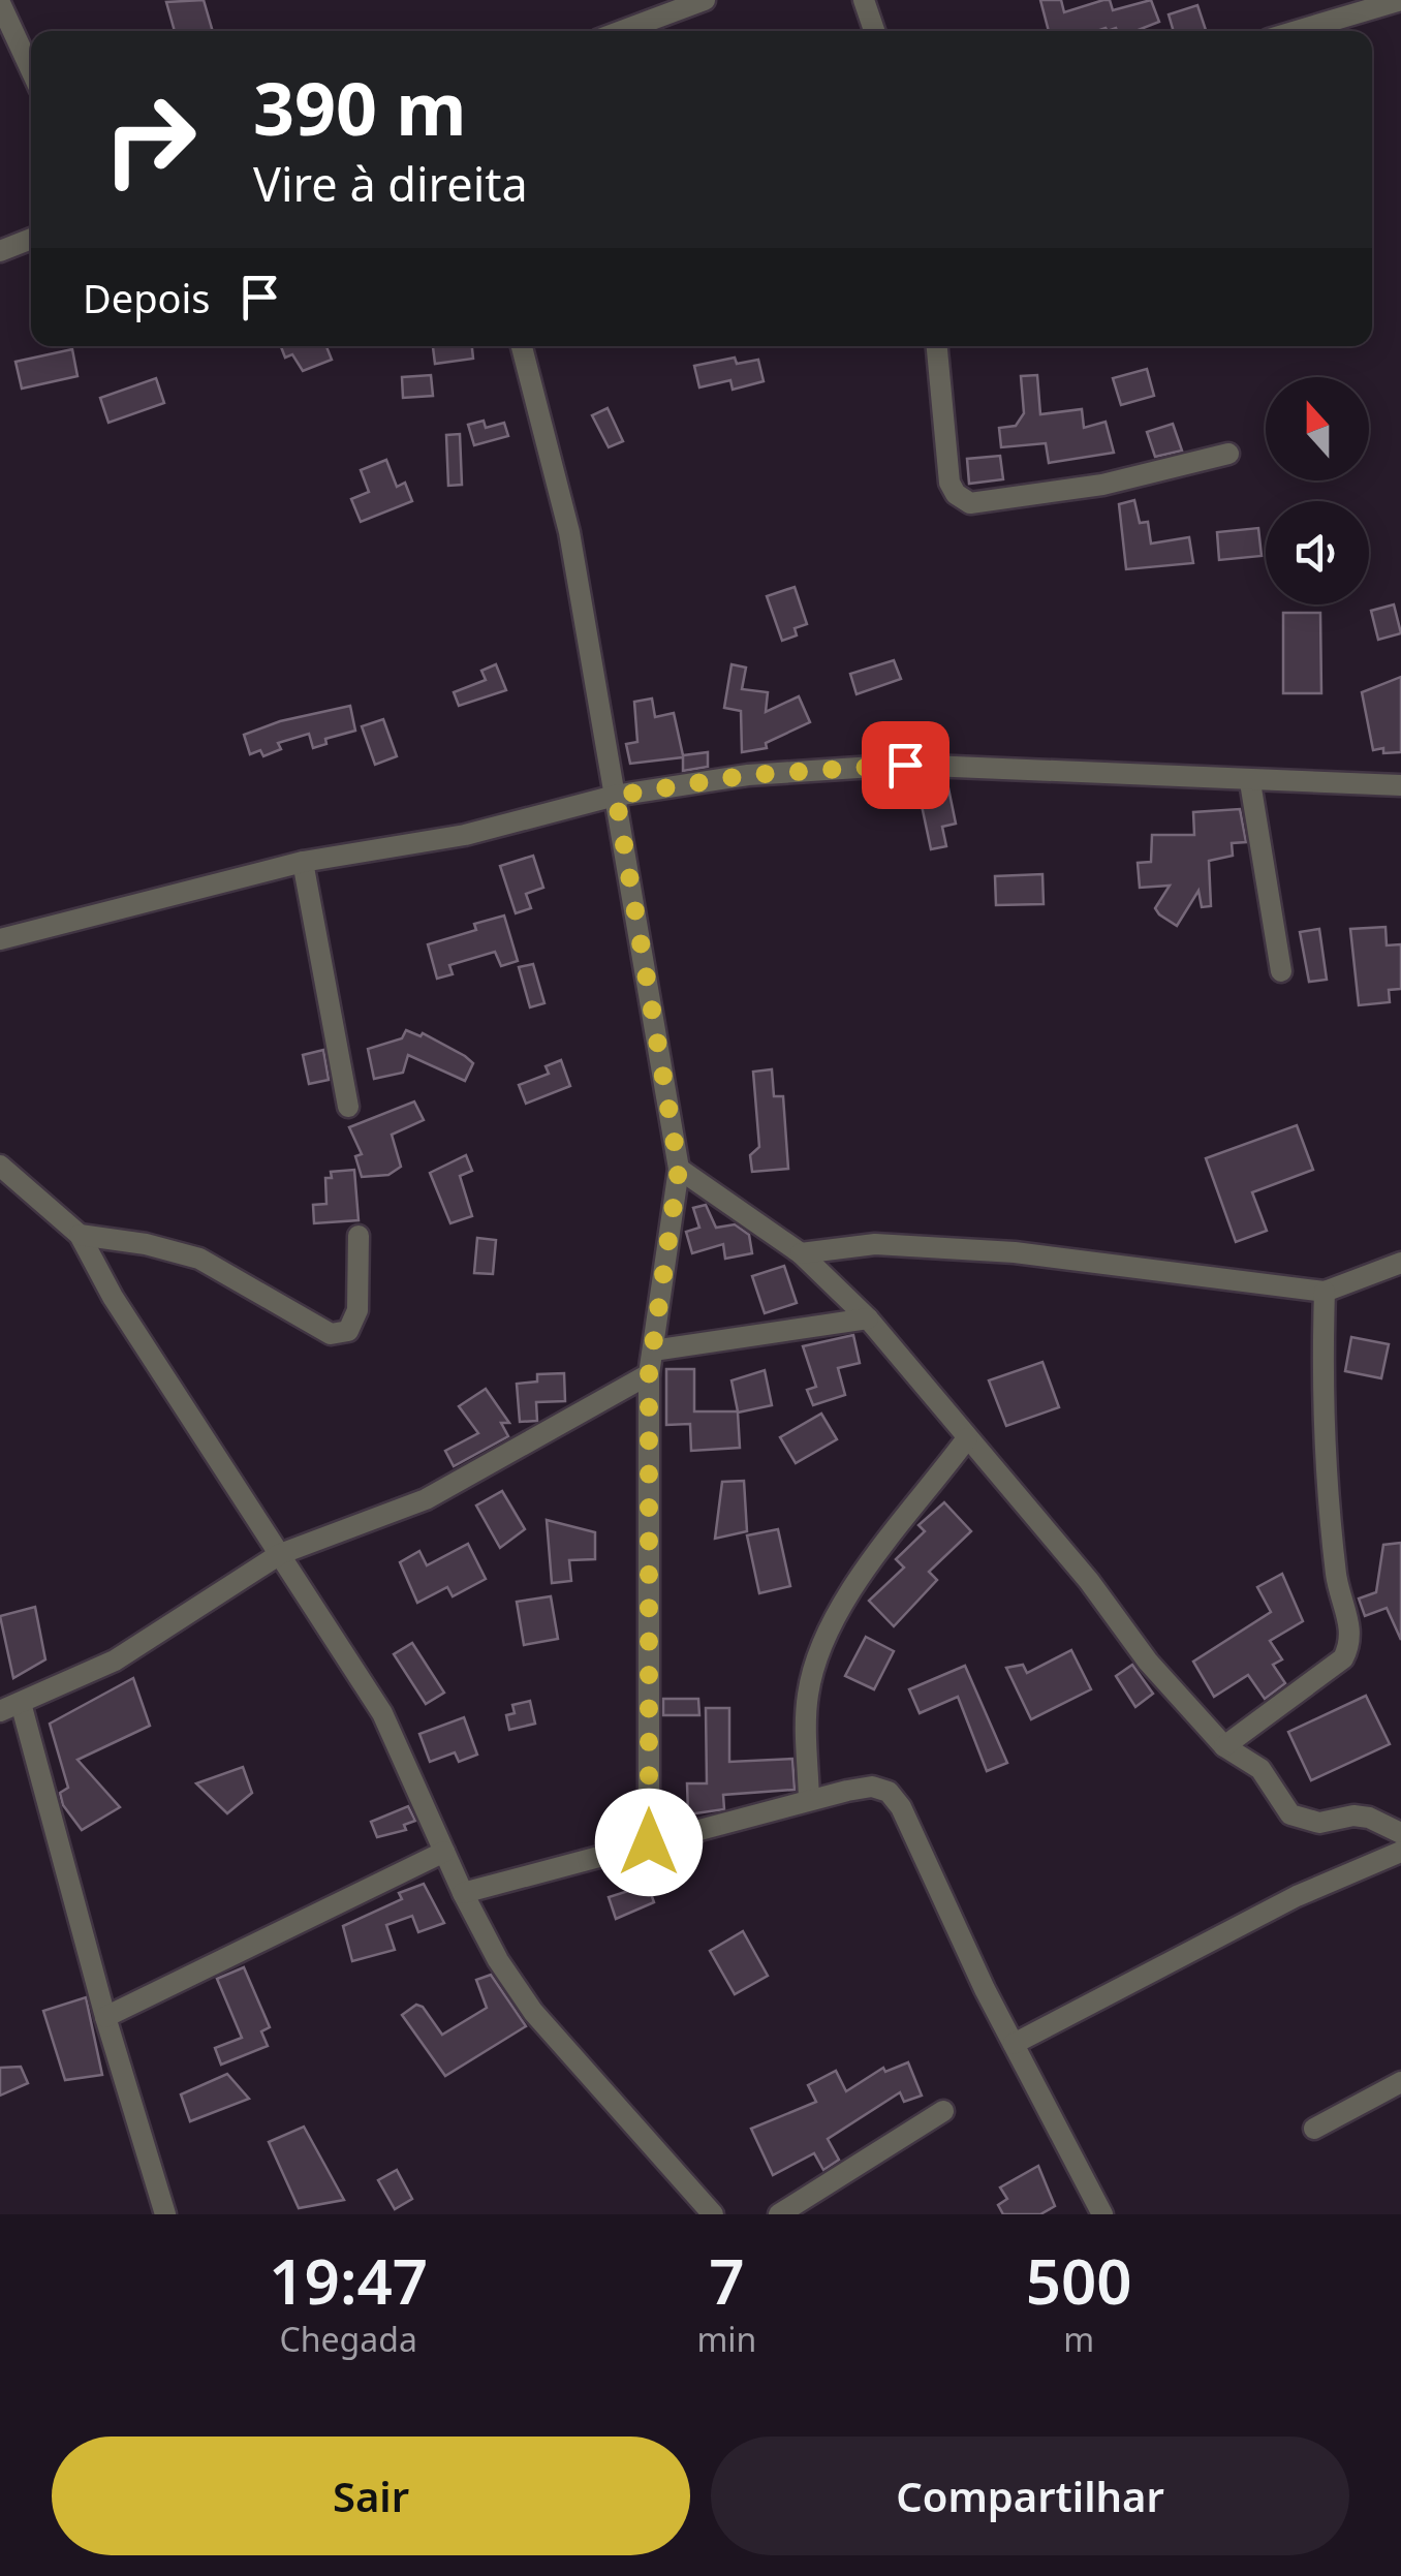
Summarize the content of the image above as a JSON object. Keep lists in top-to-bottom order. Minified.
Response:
{"north":"top","page":{"turn":["390 m","Vire à direita"],"then":"Depois","eta":["19:47","Chegada","7","min","500","m"],"buttons":["Sair","Compartilhar"]}}
